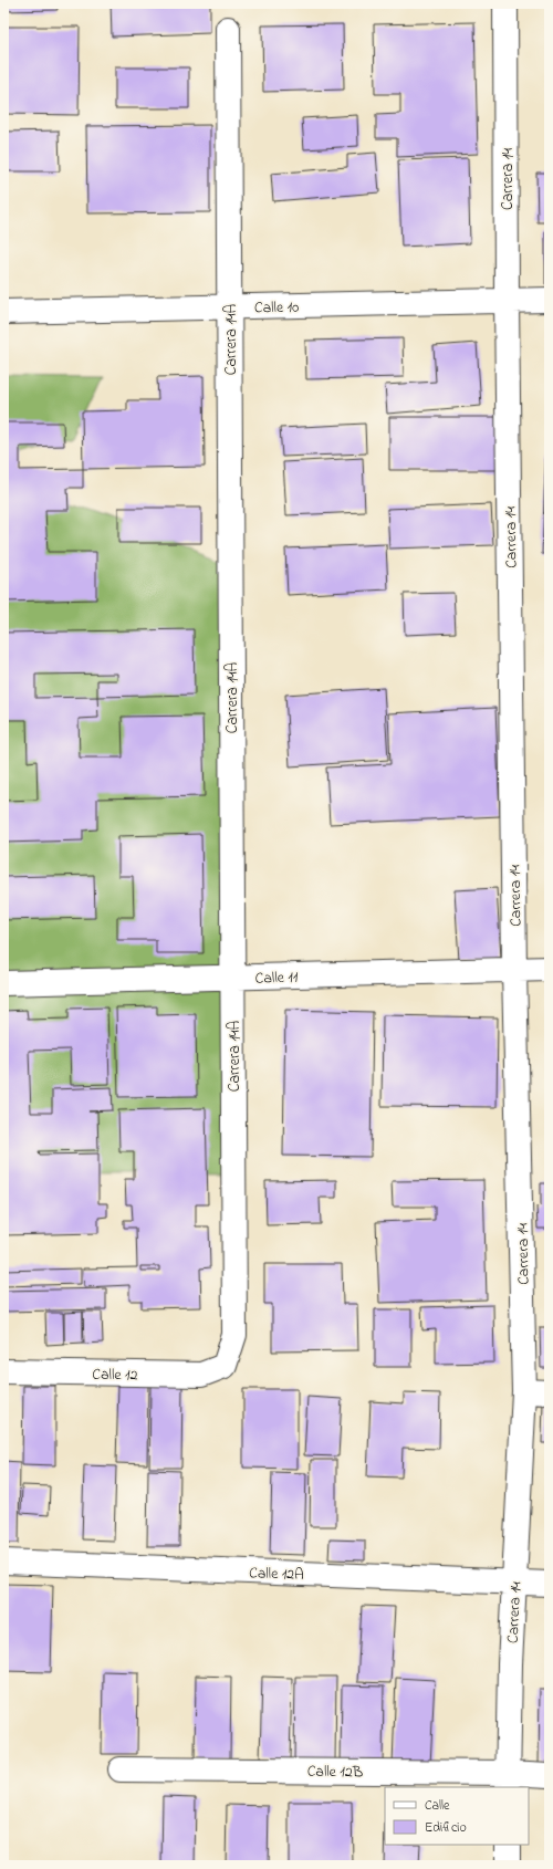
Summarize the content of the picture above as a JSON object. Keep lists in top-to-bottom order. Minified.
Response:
{"streets":{"street":["Carrera 14","Calle 10","Carrera 14A","Calle 11","Calle 12","Calle 12A","Calle 12B"]},"crossings":[["Carrera 14","Calle 10"],["Carrera 14","Calle 11"],["Carrera 14","Calle 12A"],["Carrera 14","Calle 12B"],["Calle 10","Carrera 14A"],["Carrera 14A","Calle 11"],["Carrera 14A","Calle 12"]],"legend":["Calle","Edificio"]}
